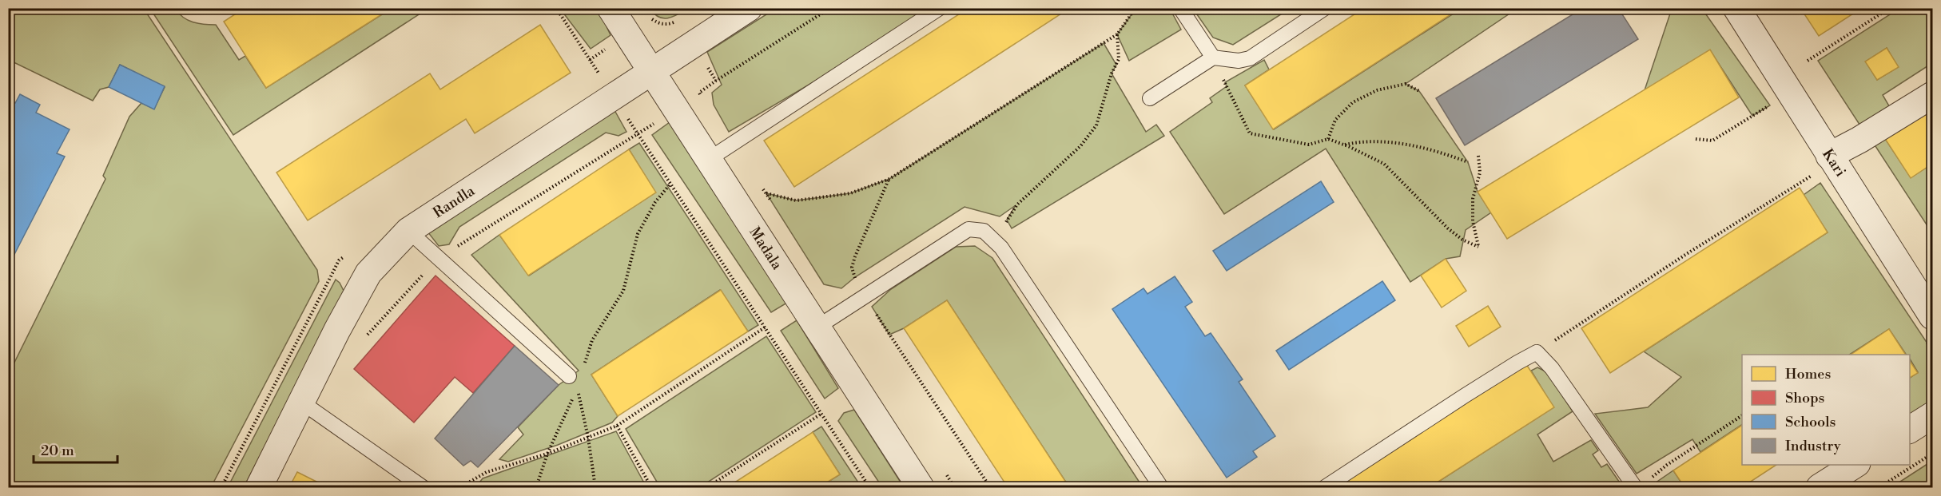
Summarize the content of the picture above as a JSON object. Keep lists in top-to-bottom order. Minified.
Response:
{"streets":{"street":["Kari","Randla","Madala"]},"crossings":[["Randla","Madala"]],"legend":["Homes","Shops","Schools","Industry"],"scale_bar":"20 m"}
